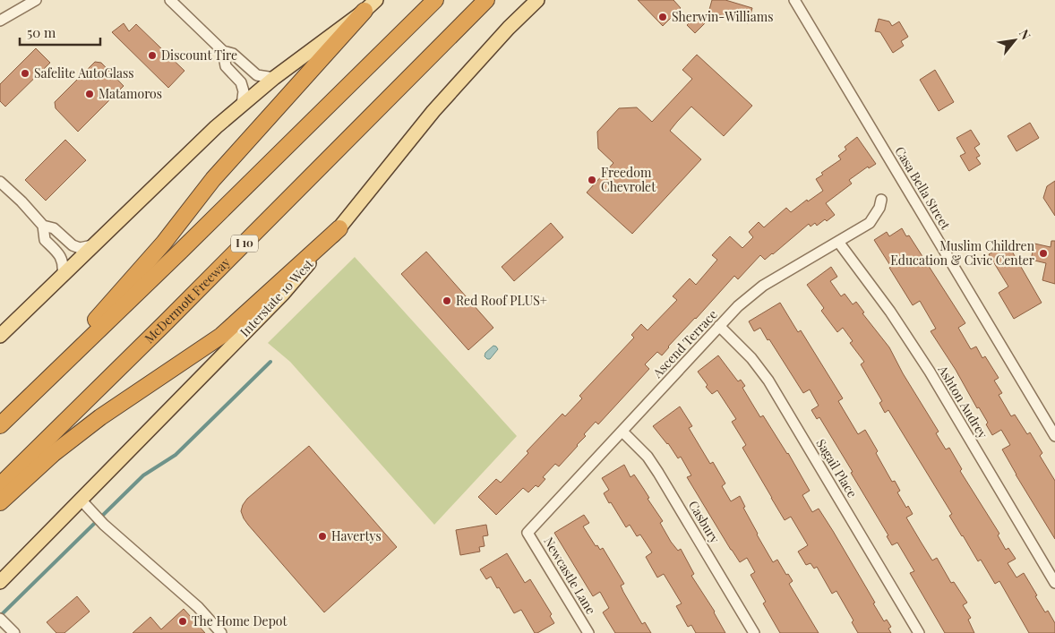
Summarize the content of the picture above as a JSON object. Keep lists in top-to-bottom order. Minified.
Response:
{"streets":{"highway":["I 10","McDermott Freeway"],"main road":["Interstate 10 West"],"street":["Casa Bella Street","Ascend Terrace","Ashton Audrey","Sagail Place","Casbury","Newcastle Lane"]},"crossings":[["Ascend Terrace","Ashton Audrey"],["Ascend Terrace","Sagail Place"],["Ascend Terrace","Casbury"],["Ascend Terrace","Newcastle Lane"]],"places":["Sherwin-Williams","Discount Tire","Safelite AutoGlass","Matamoros","Freedom Chevrolet","Muslim Children Education & Civic Center","Red Roof PLUS+","Havertys","The Home Depot"],"scale_bar":"50 m","north":"top right"}
